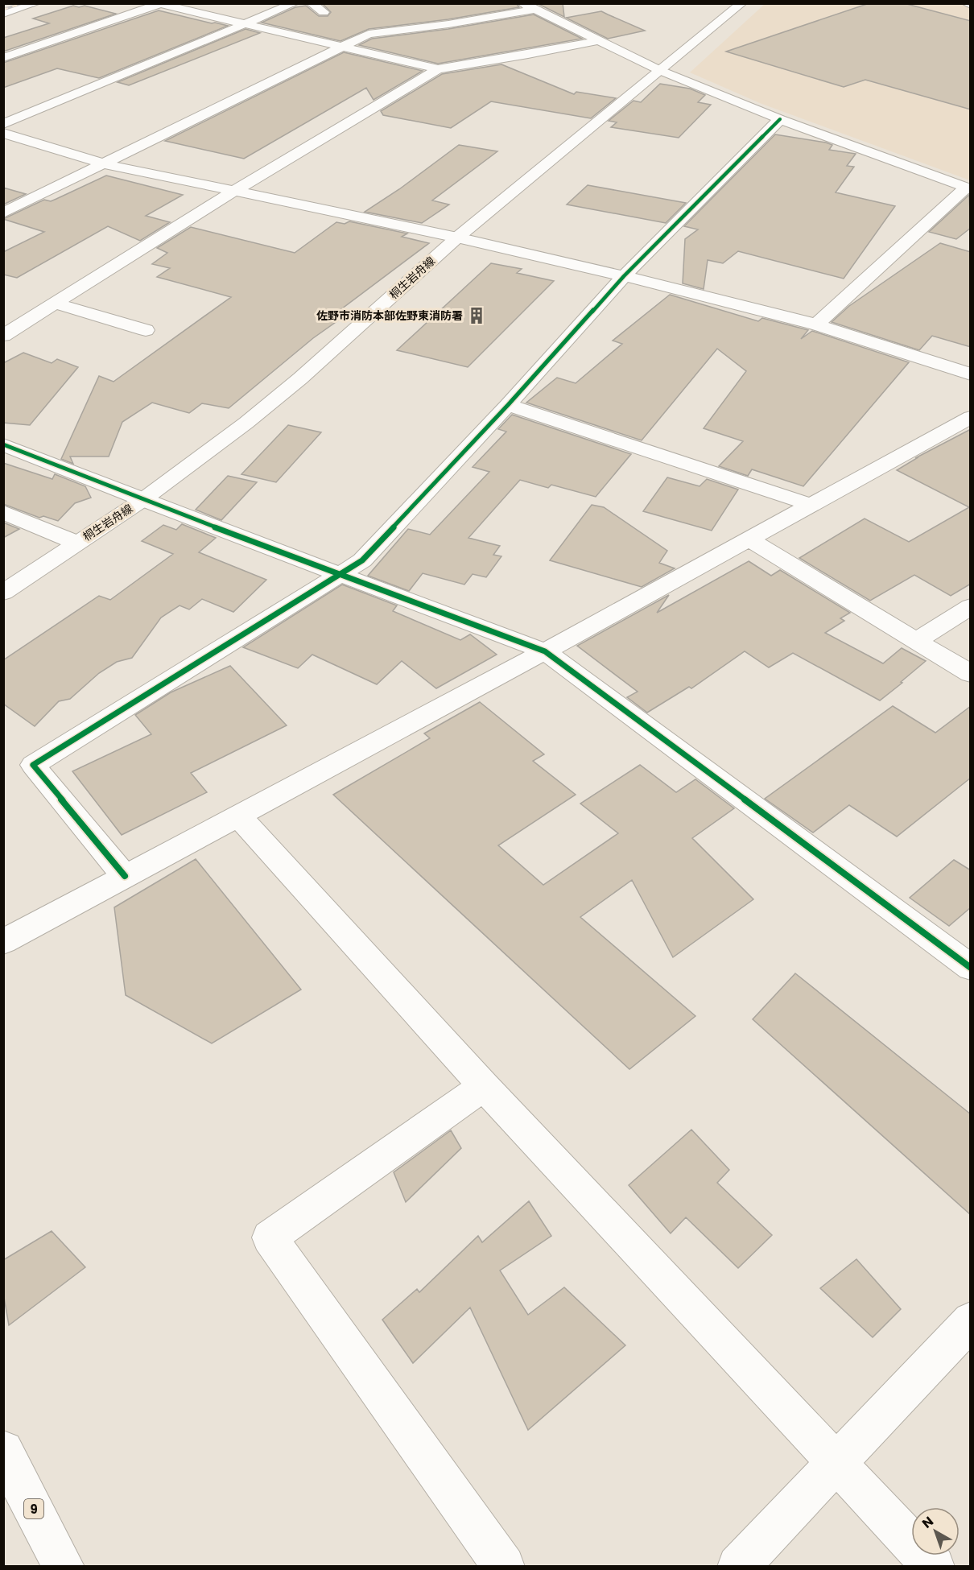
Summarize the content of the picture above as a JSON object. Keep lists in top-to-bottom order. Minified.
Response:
{"streets":{"street":["桐生岩舟線","9"]},"places":{"building":["佐野市消防本部佐野東消防署"]},"north":"top left"}
